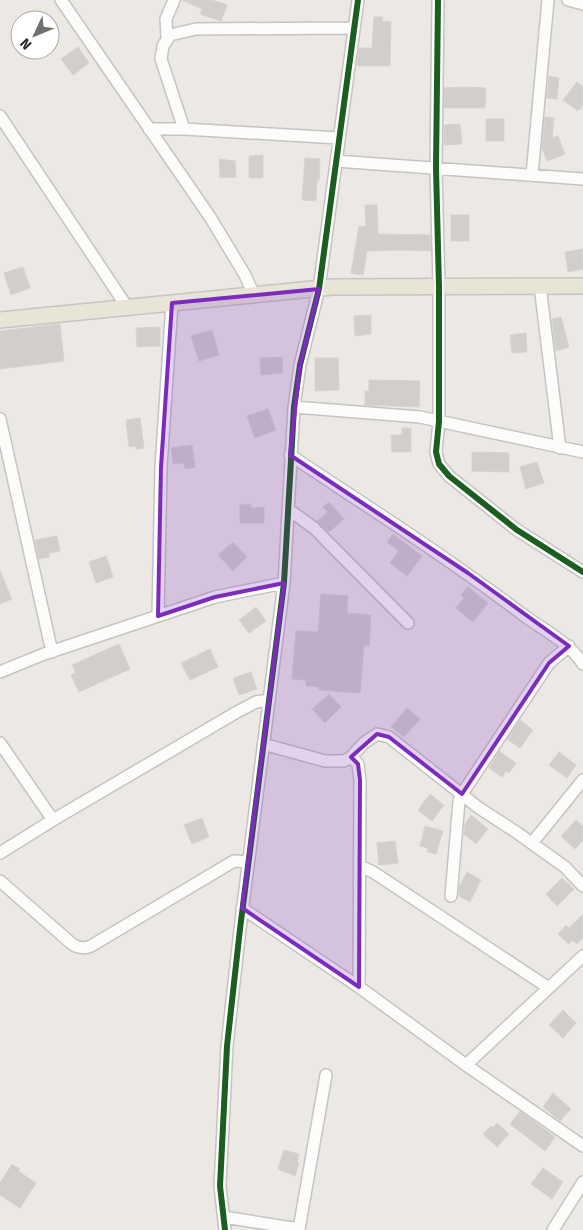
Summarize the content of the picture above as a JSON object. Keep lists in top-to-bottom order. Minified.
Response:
{"north":"bottom left"}
